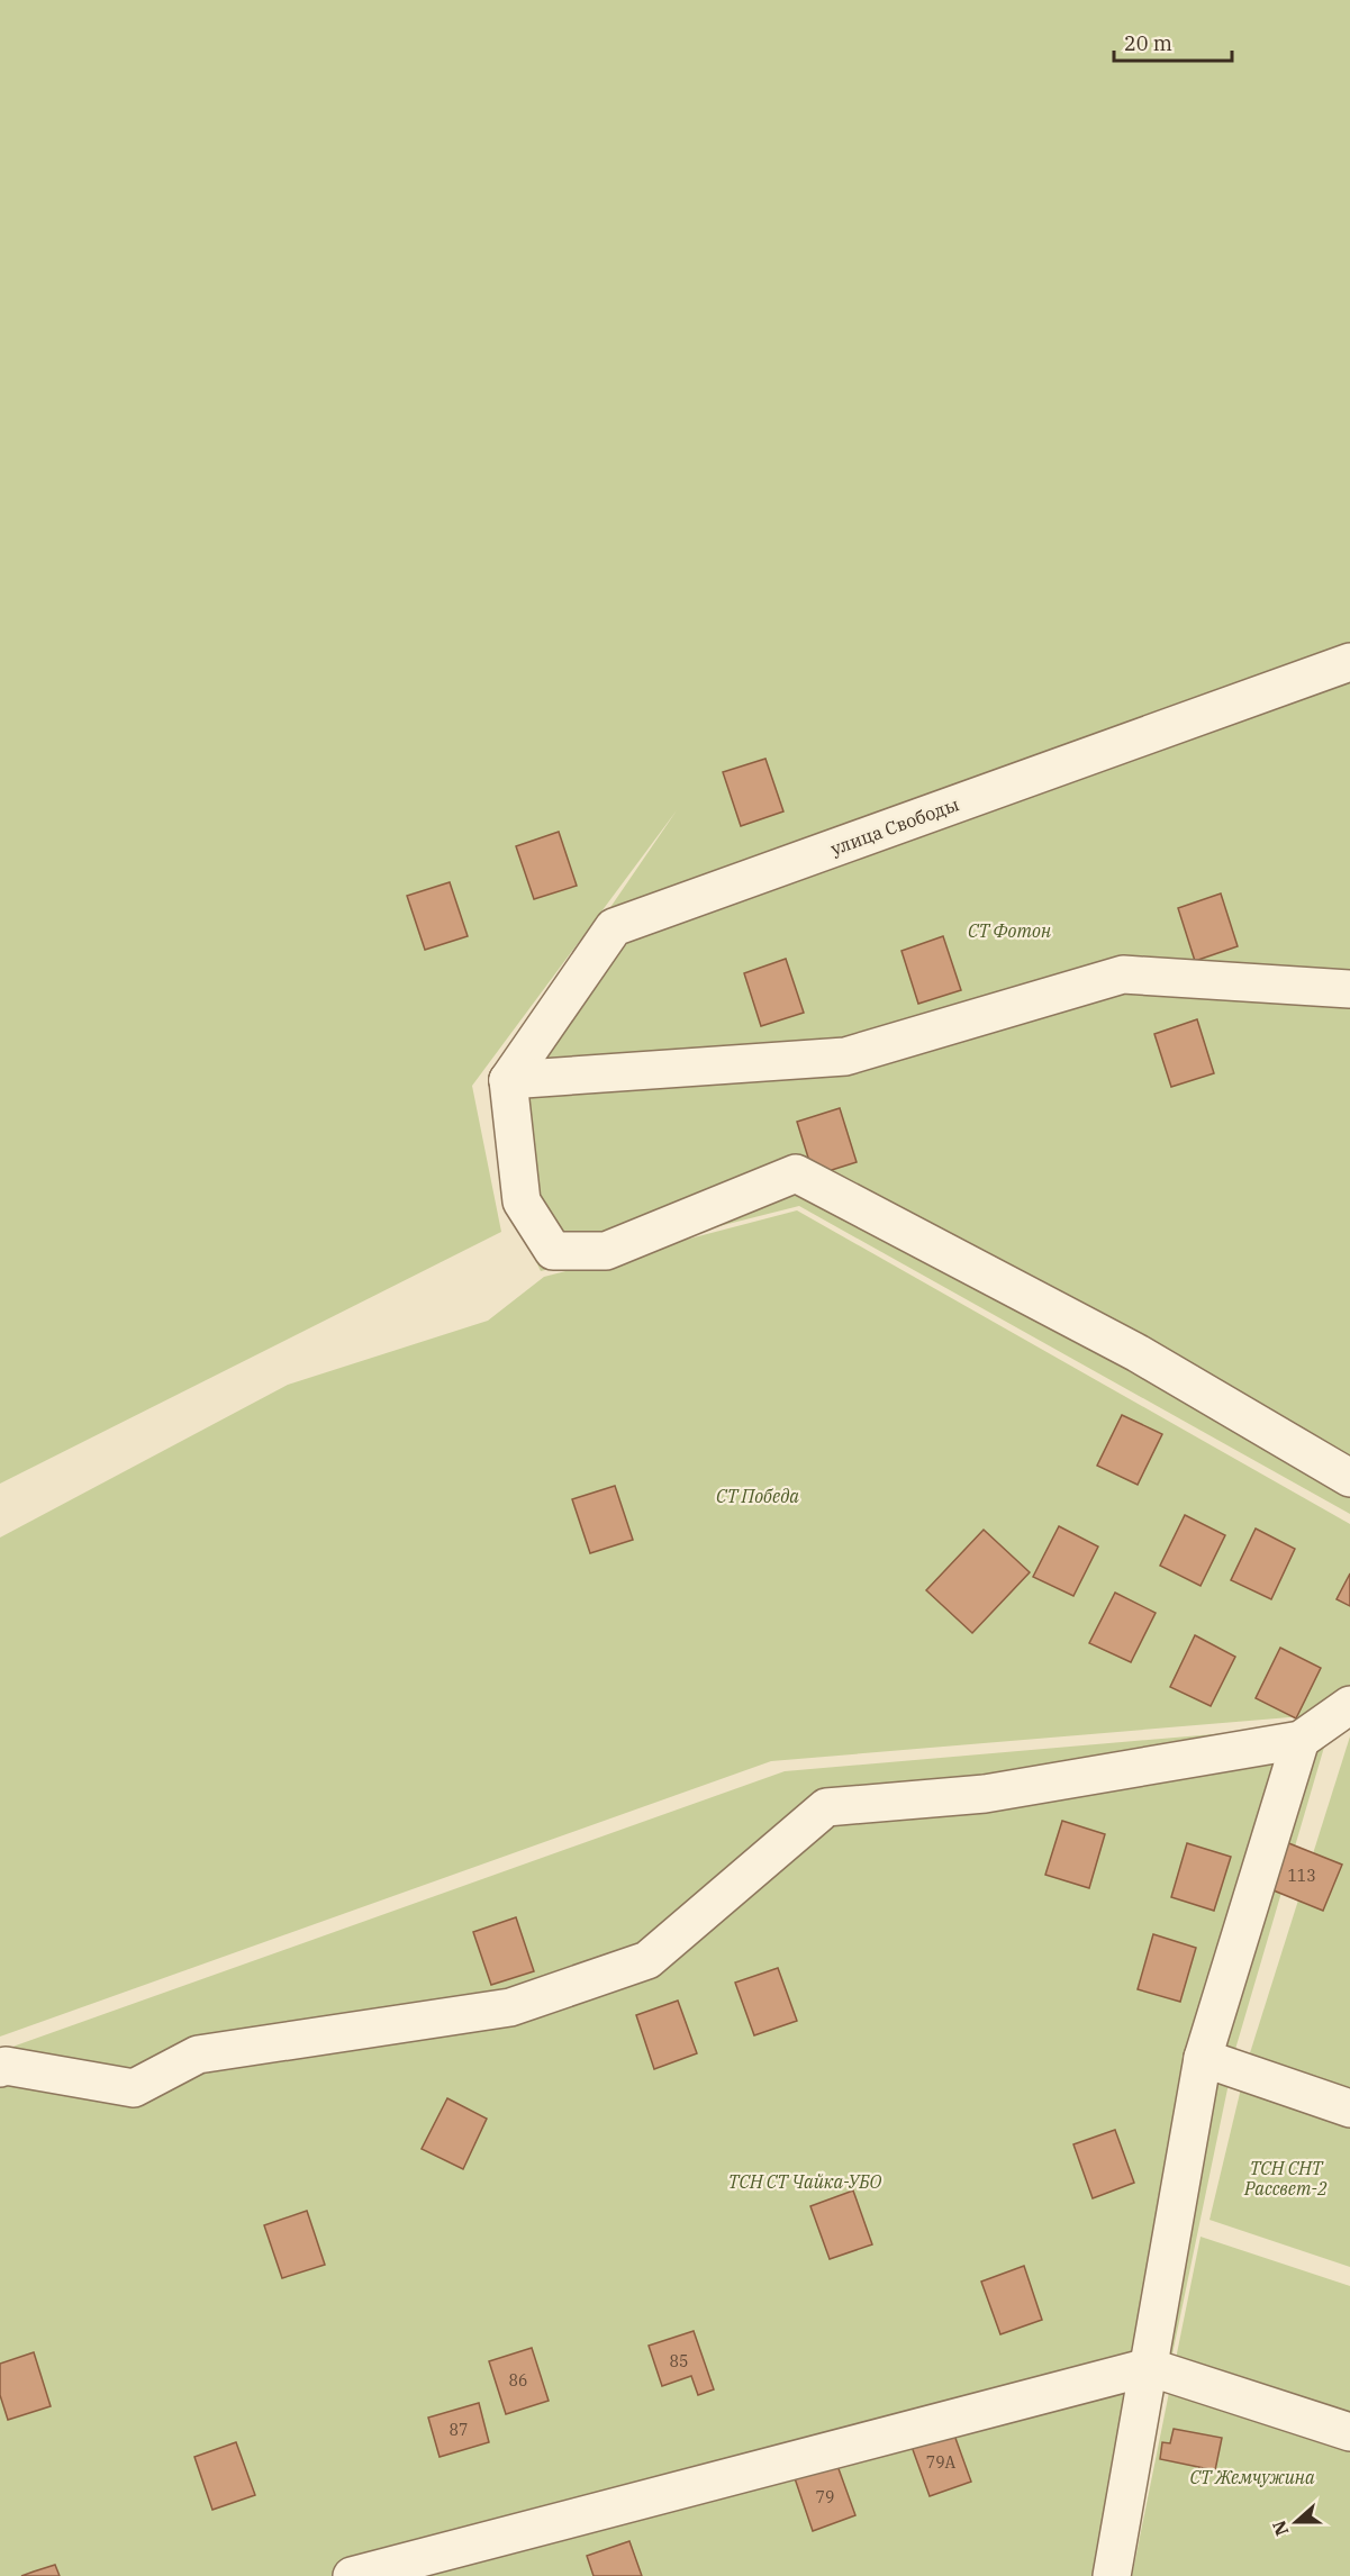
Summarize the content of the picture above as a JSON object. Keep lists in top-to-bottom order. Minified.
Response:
{"streets":{"street":["улица Свободы"]},"parks":["СТ Фотон","СТ Победа","ТСН СНТ Рассвет-2","ТСН СТ Чайка-УБО","СТ Жемчужина"],"house_numbers":["113","85","86","87","79А","79"],"scale_bar":"20 m","north":"left"}
